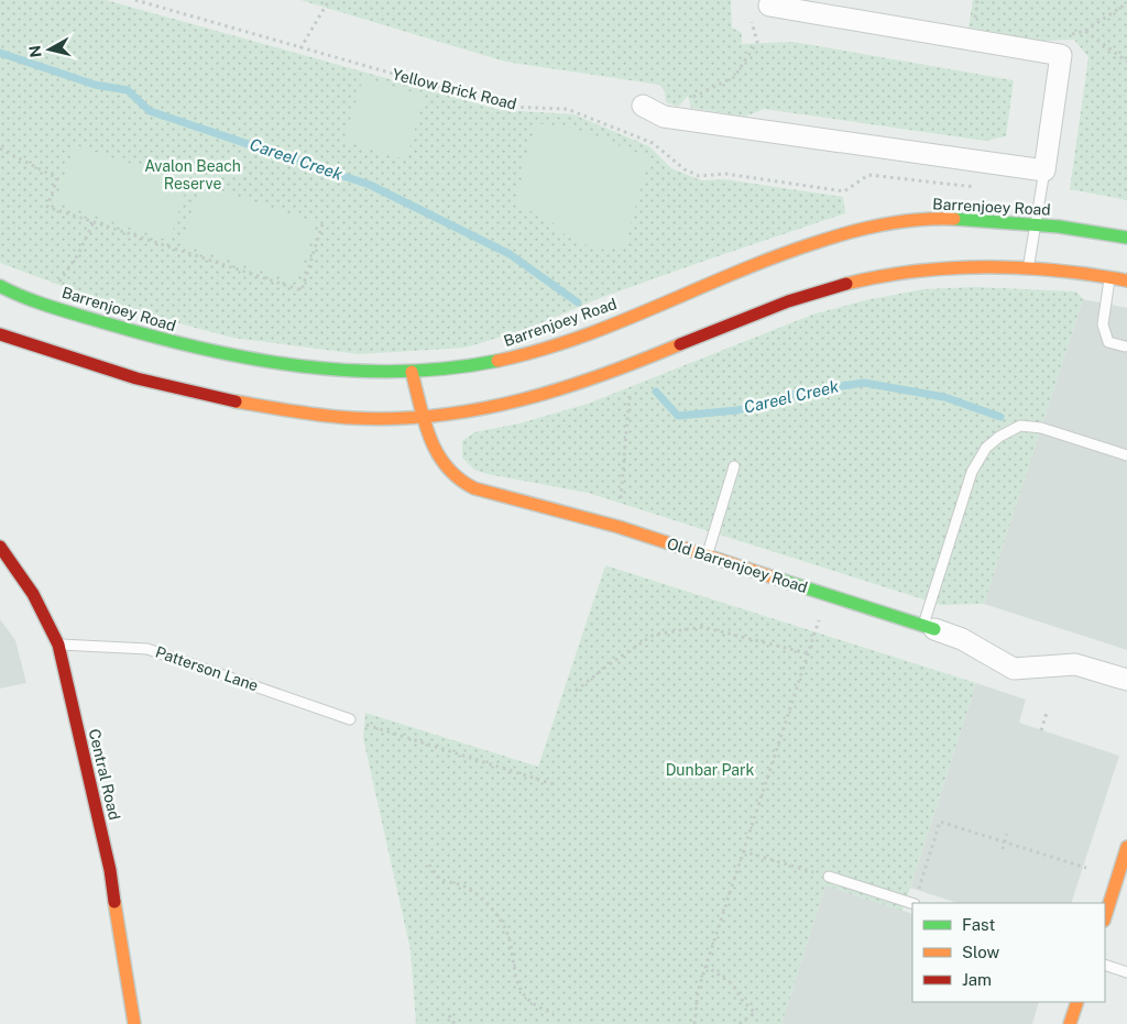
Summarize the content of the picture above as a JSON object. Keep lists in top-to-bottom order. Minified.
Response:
{"streets":{"main road":["Barrenjoey Road","Old Barrenjoey Road","Central Road"],"lane":["Patterson Lane"],"path":["Yellow Brick Road"]},"crossings":[["Barrenjoey Road","Old Barrenjoey Road"],["Patterson Lane","Central Road"]],"water":["Careel Creek"],"parks":["Avalon Beach Reserve","Dunbar Park"],"legend":["Fast","Slow","Jam"],"north":"left"}
